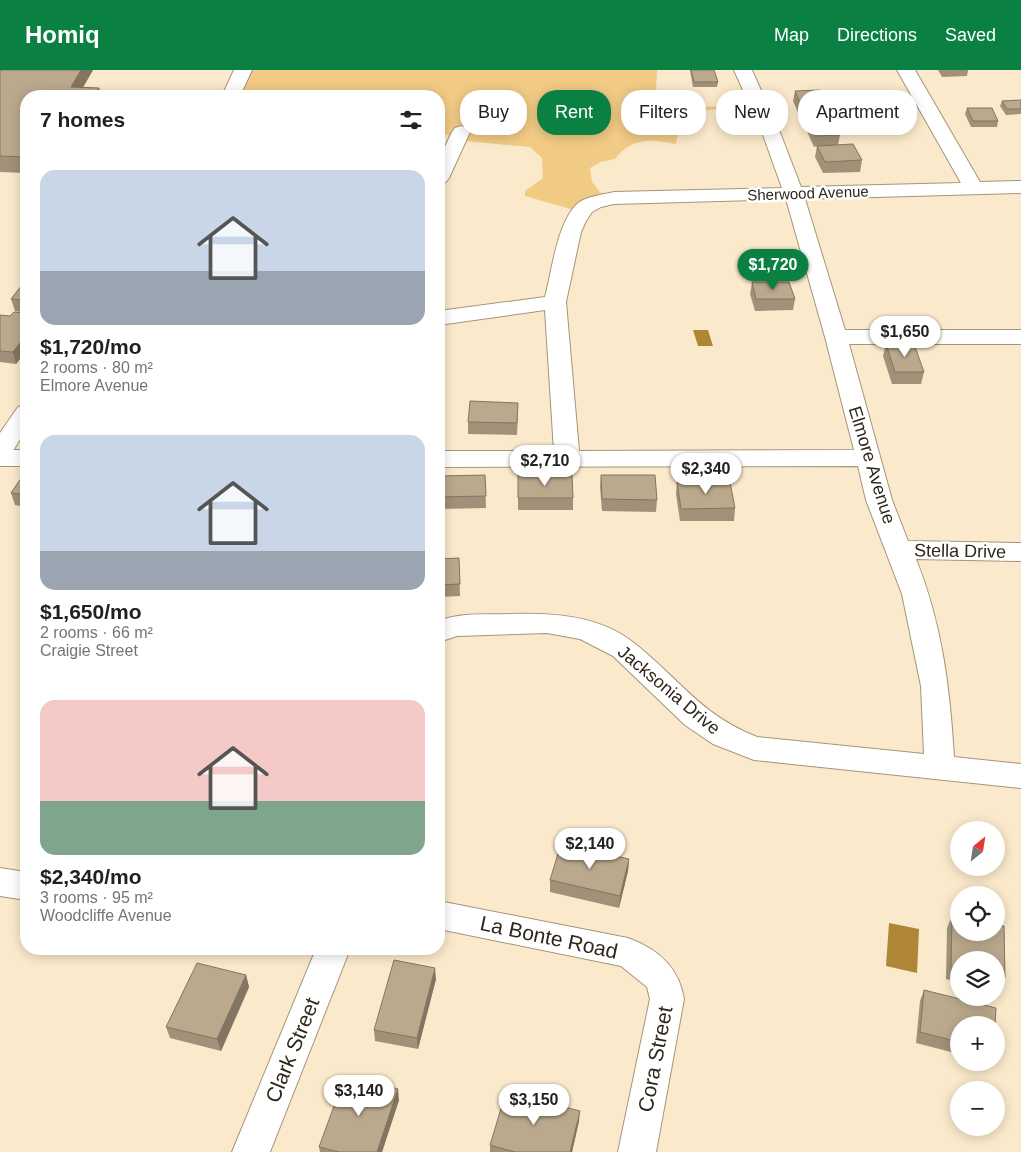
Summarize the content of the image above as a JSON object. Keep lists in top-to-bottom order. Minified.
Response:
{"streets":{"street":["Sherwood Avenue","Elmore Avenue","Stella Drive","Jacksonia Drive","La Bonte Road","Clark Street","Cora Street"]},"crossings":[["Sherwood Avenue","Elmore Avenue"],["Elmore Avenue","Stella Drive"],["Elmore Avenue","Jacksonia Drive"],["La Bonte Road","Cora Street"]],"north":"top right","page":{"header":"Homiq","nav":["Map","Directions","Saved"],"chip":["Buy","Rent","Filters","New","Apartment"],"heading":"7 homes","list":[{"name":"$1,720/mo","note":"2 rooms · 80 m² · Elmore Avenue"},{"name":"$1,650/mo","note":"2 rooms · 66 m² · Craigie Street"},{"name":"$2,340/mo","note":"3 rooms · 95 m² · Woodcliffe Avenue"}],"price":["$1,720","$1,650","$2,710","$2,340","$2,140","$3,140","$3,150"],"map_buttons":["+","−"]}}
